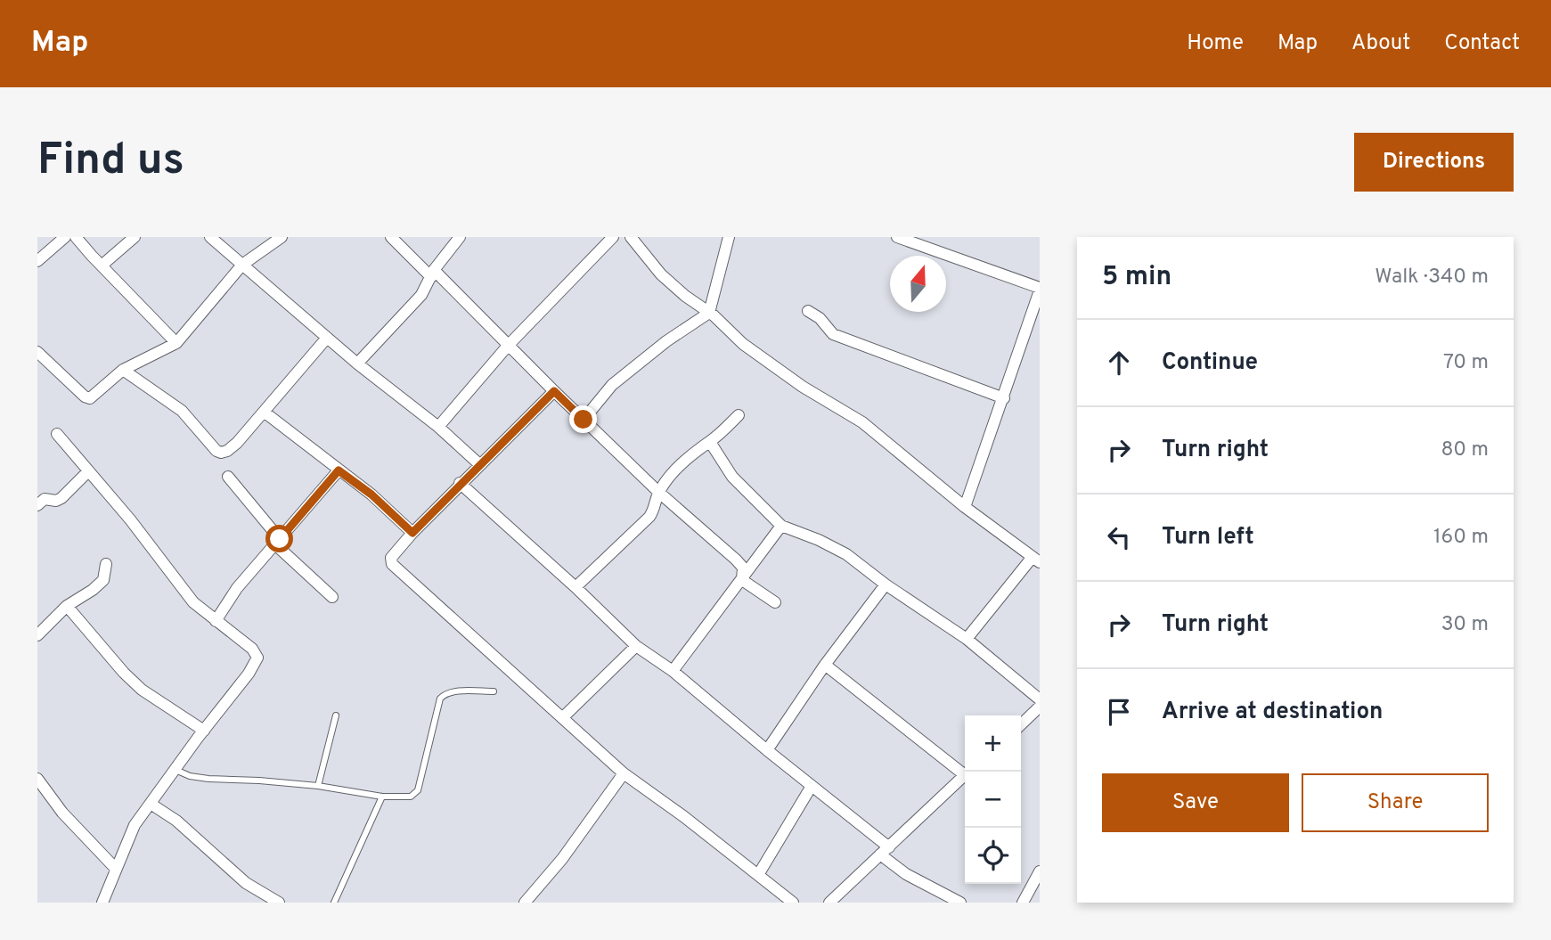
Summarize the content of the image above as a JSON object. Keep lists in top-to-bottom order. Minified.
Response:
{"north":"top","page":{"header":"Map","nav":["Home","Map","About","Contact"],"buttons":["Directions",["Save","Share"]],"title":"Find us","heading":["5 min","Walk · 340 m"],"list":[["Continue","70 m"],["Turn right","80 m"],["Turn left","160 m"],["Turn right","30 m"],"Arrive at destination"],"map_buttons":["+","−"]}}
